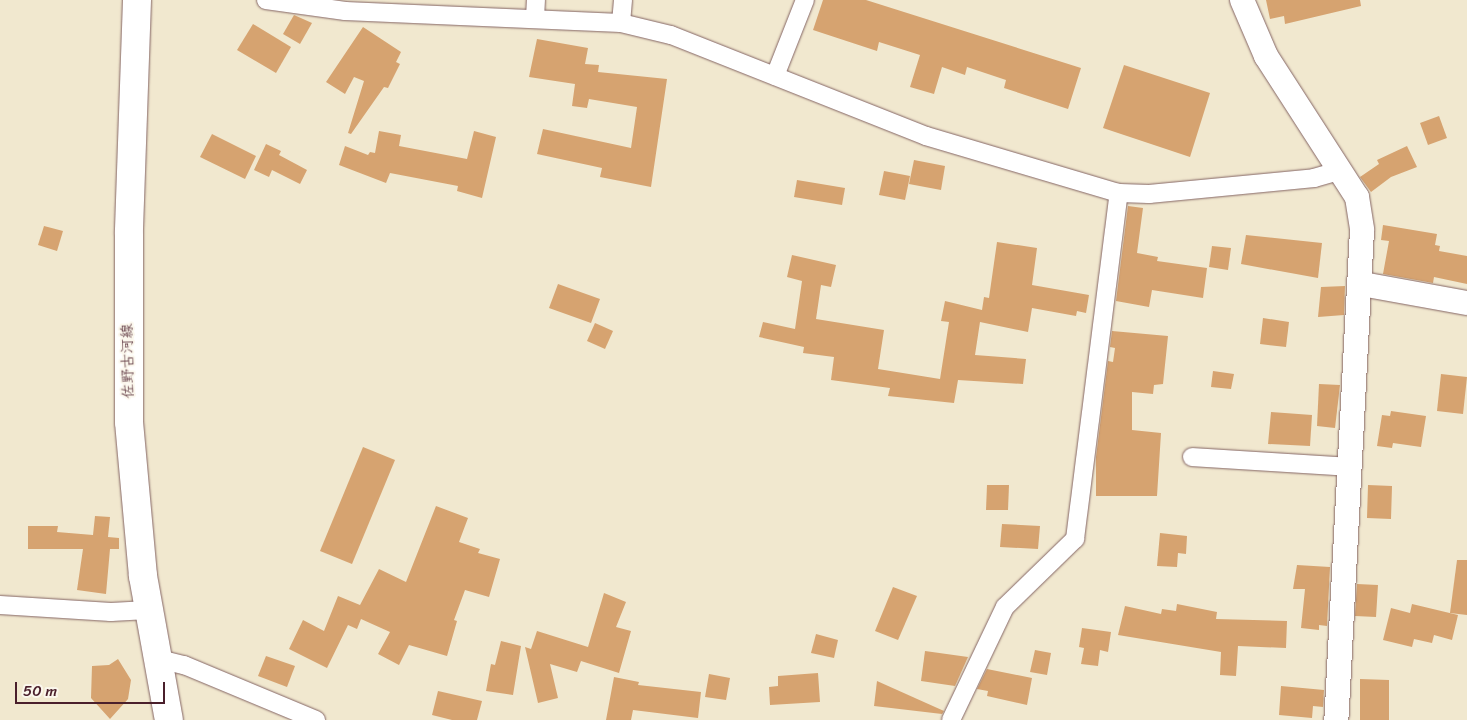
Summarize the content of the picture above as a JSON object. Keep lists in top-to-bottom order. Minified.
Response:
{"streets":{"main road":["佐野古河線"]},"scale_bar":"50 m"}
